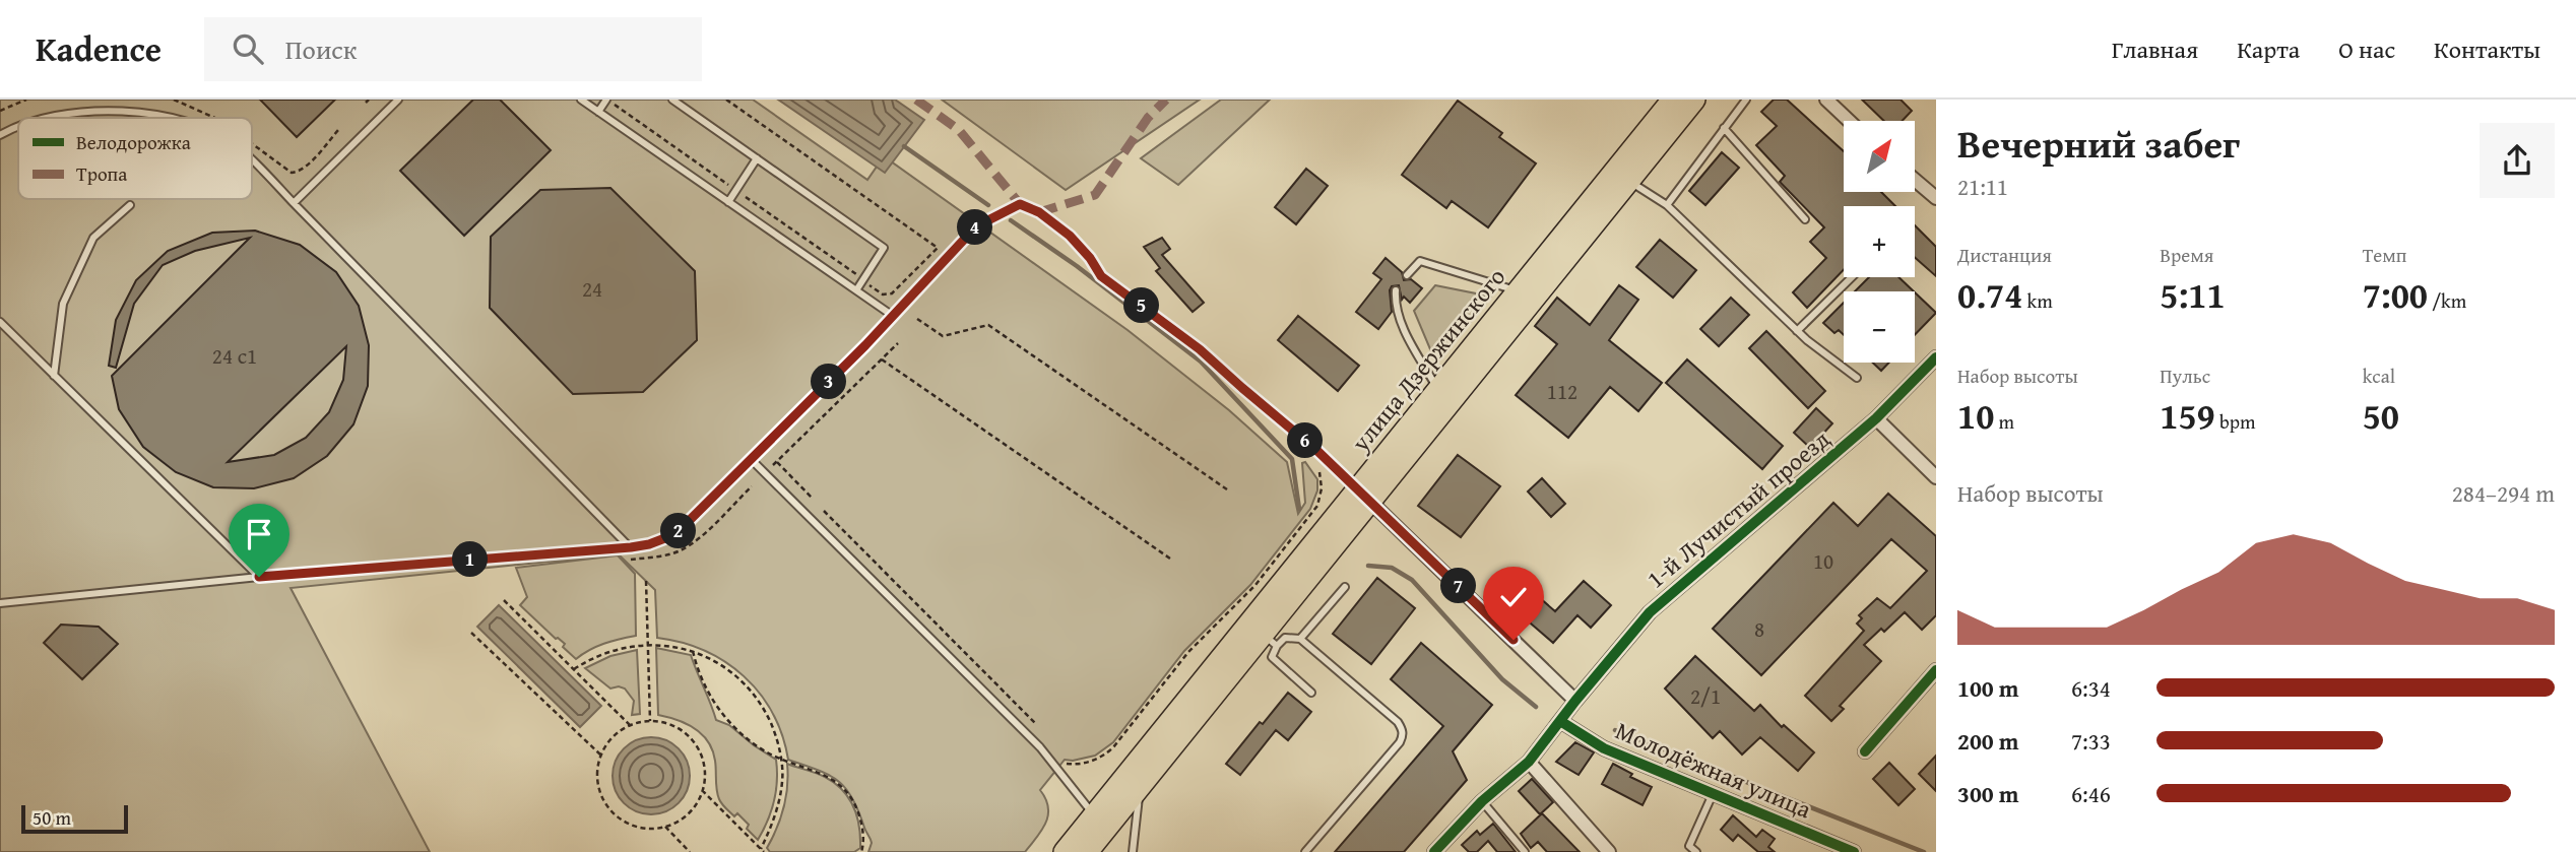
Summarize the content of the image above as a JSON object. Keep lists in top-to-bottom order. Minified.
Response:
{"streets":{"main road":["улица Дзержинского"],"street":["1-й Лучистый проезд","Молодёжная улица"]},"crossings":[["1-й Лучистый проезд","Молодёжная улица"]],"house_numbers":["24","24 с1","112","10","8","2/1"],"legend":["Велодорожка","Тропа"],"scale_bar":"50 m","north":"top right","page":{"header":"Kadence","search":"Поиск","nav":["Главная","Карта","О нас","Контакты"],"heading":["Вечерний забег","21:11"],"map_buttons":["+","−"],"pins":["4","5","3","6","2","1","7"],"stats":[["Дистанция","0.74 km"],["Время","5:11"],["Темп","7:00 /km"],["Набор высоты","10 m"],["Пульс","159 bpm"],["kcal","50"]],"chart":["Набор высоты","284–294 m"],"list":[{"name":"100 m","note":"6:34"},{"name":"200 m","note":"7:33"},{"name":"300 m","note":"6:46"}],"scale":"50 m"}}
